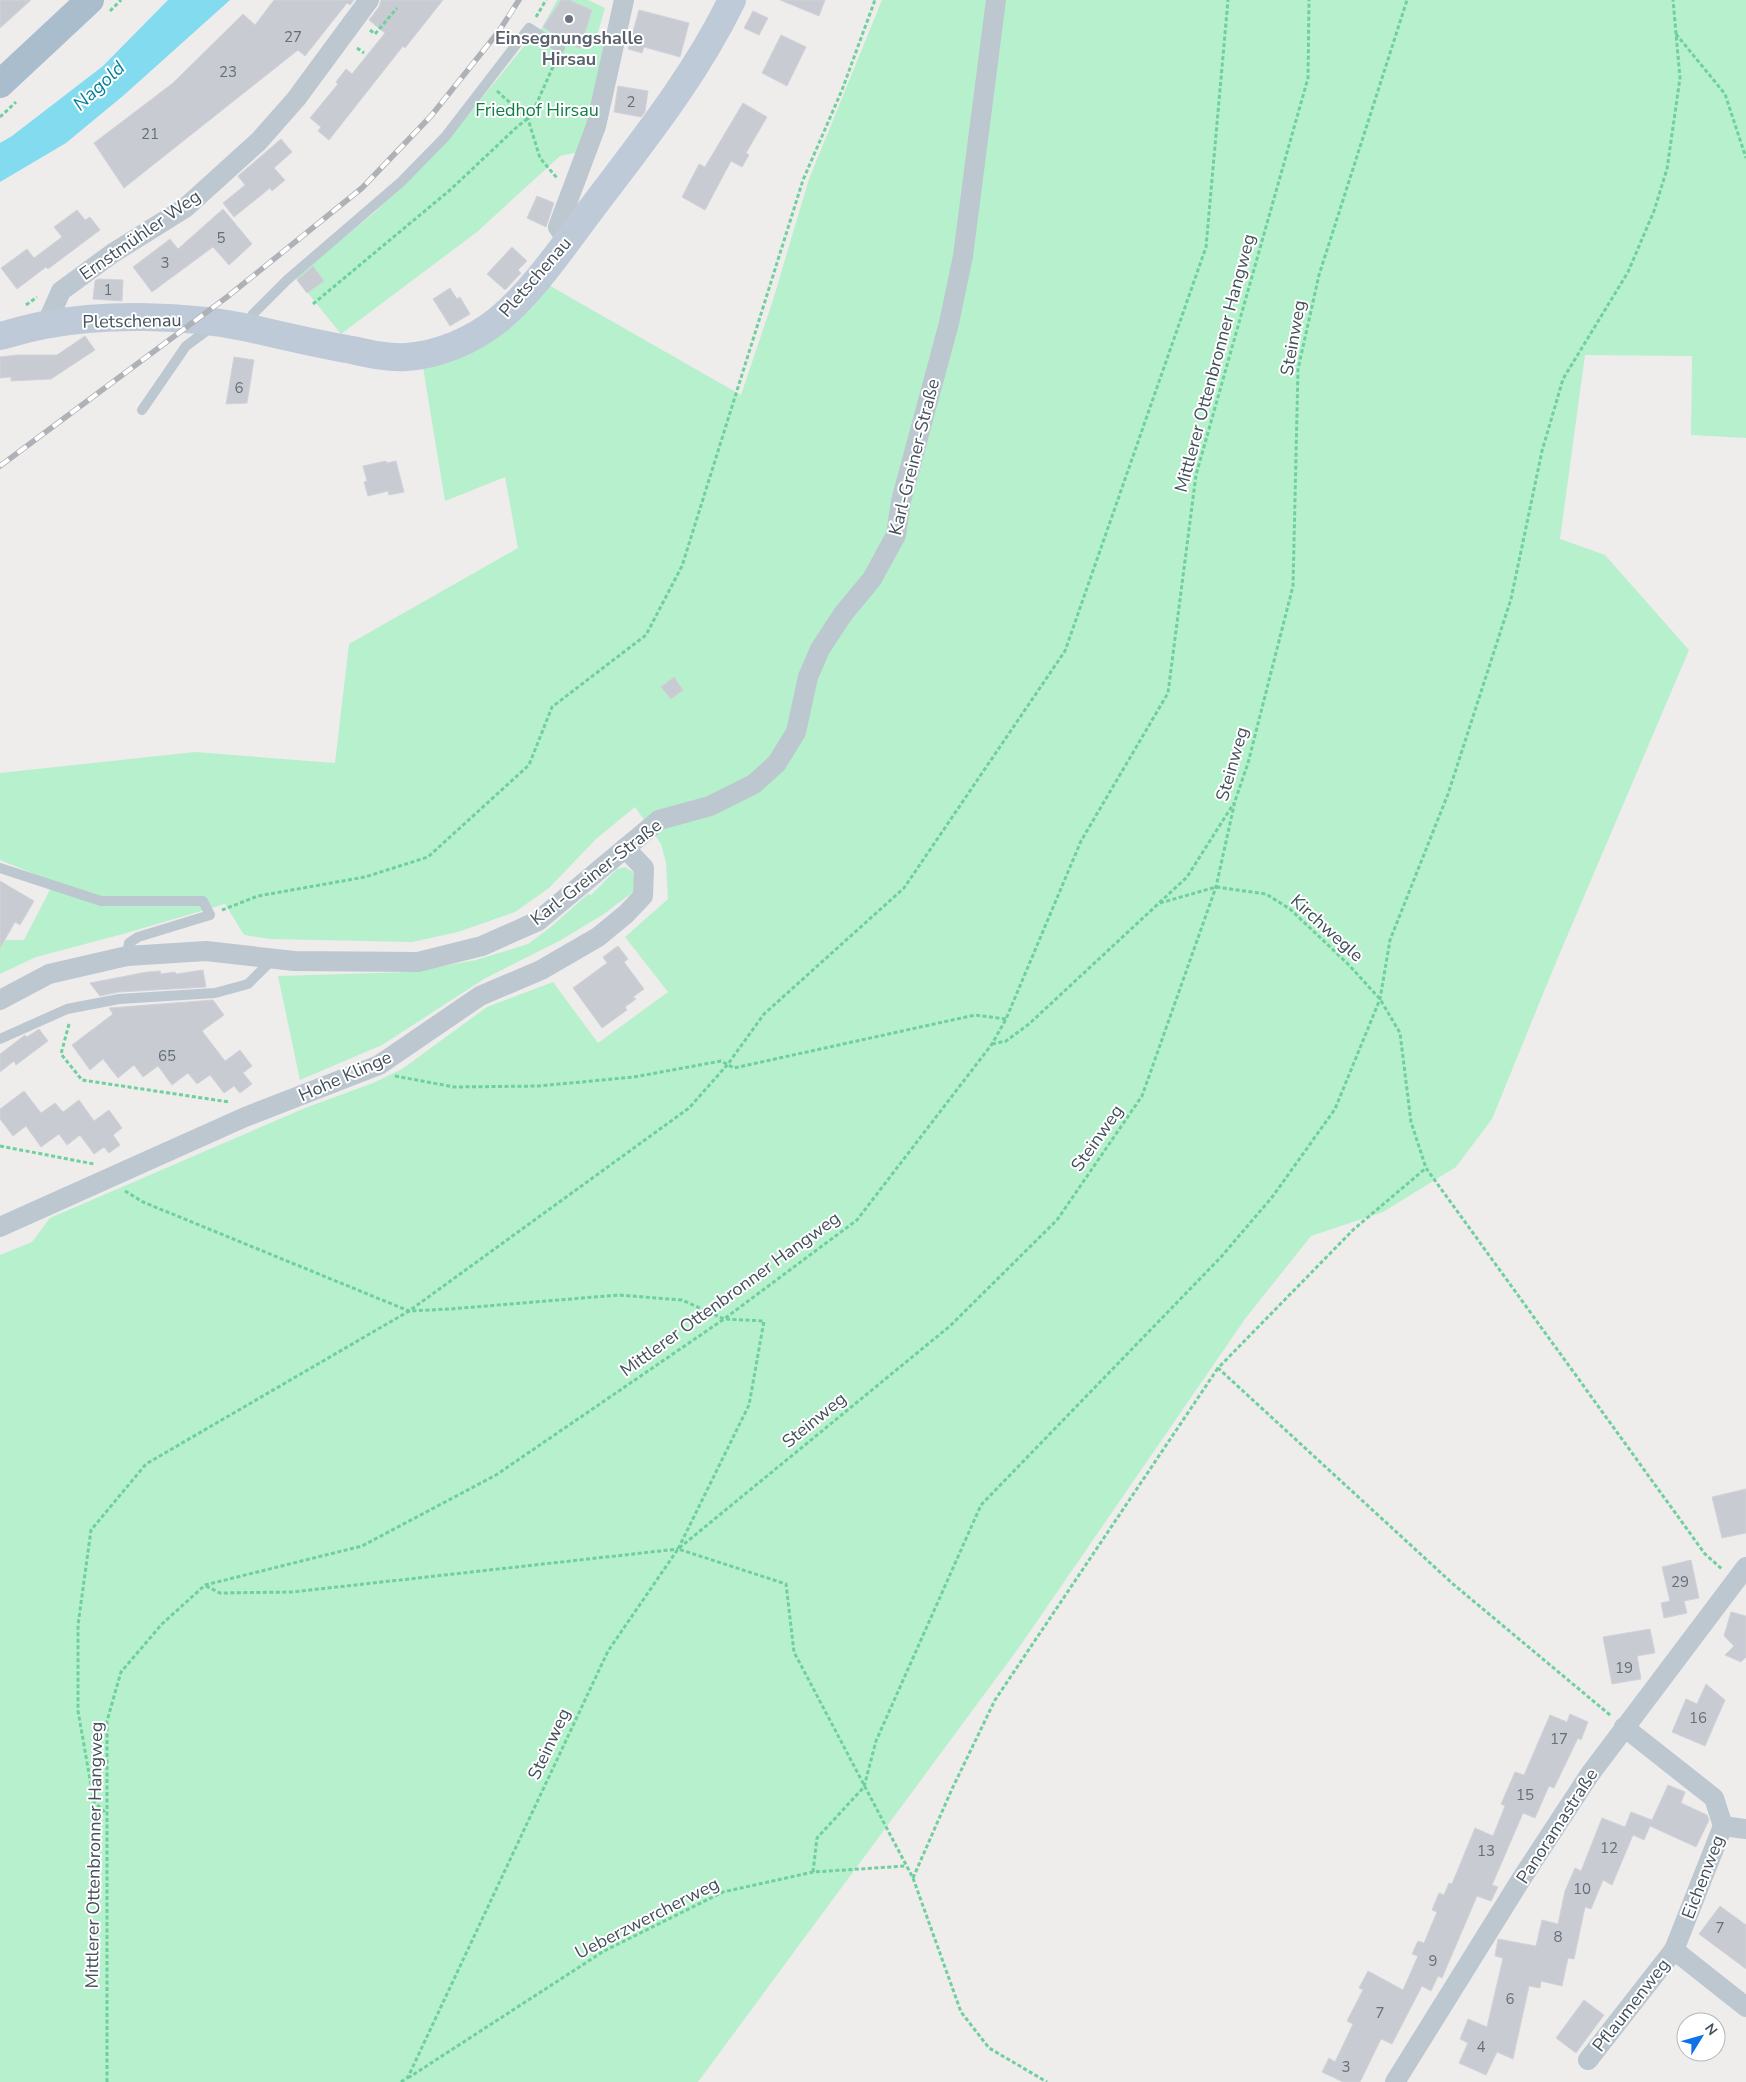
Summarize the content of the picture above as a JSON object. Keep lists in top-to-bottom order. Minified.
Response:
{"streets":{"main road":["Pletschenau"],"street":["Ernstmühler Weg","Karl-Greiner-Straße","Hohe Klinge","Panoramastraße","Eichenweg","Pflaumenweg"],"path":["Steinweg","Mittlerer Ottenbronner Hangweg","Kirchwegle","Ueberzwercherweg"]},"crossings":[["Ernstmühler Weg","Pletschenau"],["Steinweg","Kirchwegle"],["Steinweg","Ueberzwercherweg"],["Karl-Greiner-Straße","Hohe Klinge"],["Kirchwegle","Panoramastraße"],["Panoramastraße","Eichenweg"],["Eichenweg","Pflaumenweg"]],"water":["Nagold"],"parks":["Friedhof Hirsau"],"places":["Einsegnungshalle Hirsau"],"house_numbers":["27","23","2","21","5","3","1","6","65","29","19","16","17","15","12","13","10","7","8","9","6","7","4","3"],"north":"top right"}
